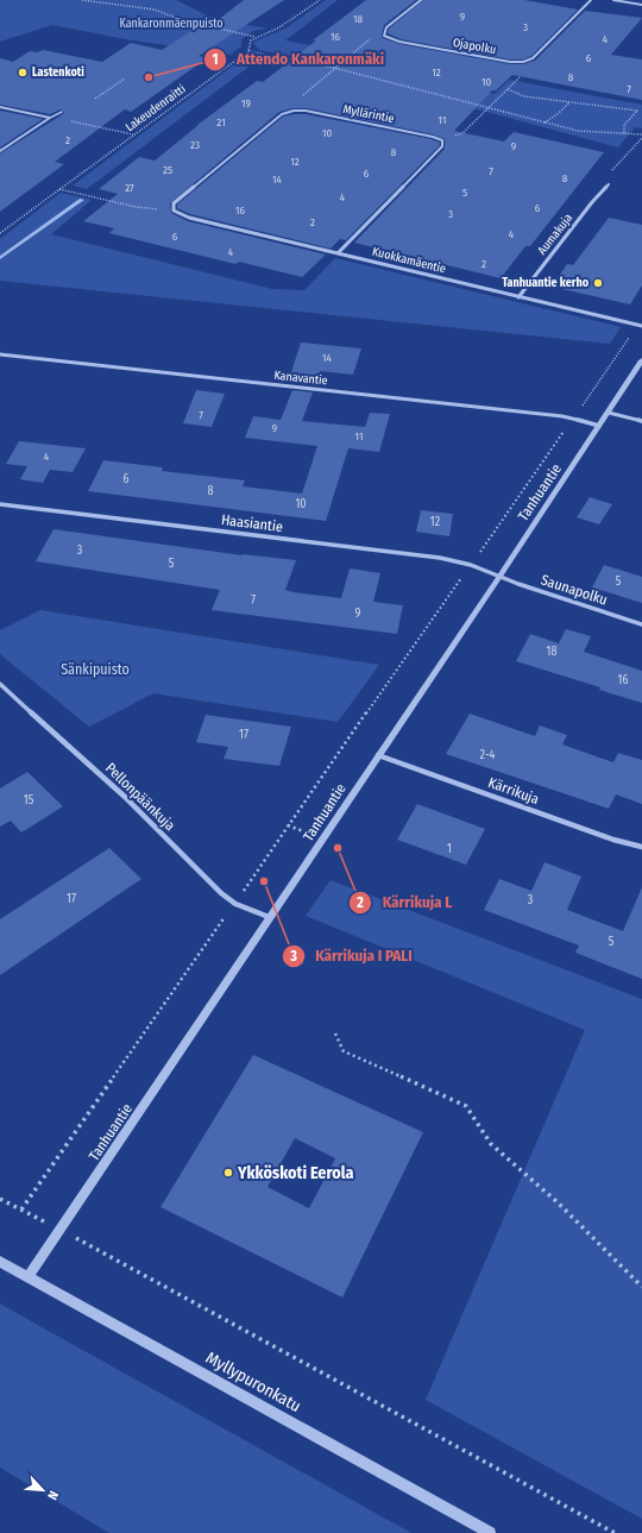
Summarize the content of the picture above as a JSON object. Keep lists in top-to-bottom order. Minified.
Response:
{"streets":{"street":["Ojapolku","Myllärintie","Aumakuja","Kuokkamäentie","Kanavantie","Tanhuantie","Haasiantie","Saunapolku","Kärrikuja","Pellonpäänkuja","Myllypuronkatu"],"path":["Lakeudenraitti"]},"crossings":[["Aumakuja","Kuokkamäentie"],["Kanavantie","Tanhuantie"],["Tanhuantie","Haasiantie"],["Tanhuantie","Saunapolku"],["Tanhuantie","Kärrikuja"],["Tanhuantie","Pellonpäänkuja"],["Tanhuantie","Myllypuronkatu"],["Haasiantie","Saunapolku"]],"parks":["Kankaronmäenpuisto","Sänkipuisto"],"places":["Lastenkoti","Attendo Kankaronmäki","Tanhuantie kerho","Kärrikuja L","Kärrikuja I PALI","Ykköskoti Eerola"],"house_numbers":["9","18","3","16","4","6","12","8","10","7","19","11","21","10","2","23","9","8","12","25","7","6","8","14","27","5","4","6","16","3","2","4","6","4","2","14","7","9","11","4","6","8","10","12","3","5","5","7","9","18","16","17","2-4","15","1","17","3","5"],"north":"bottom right"}
